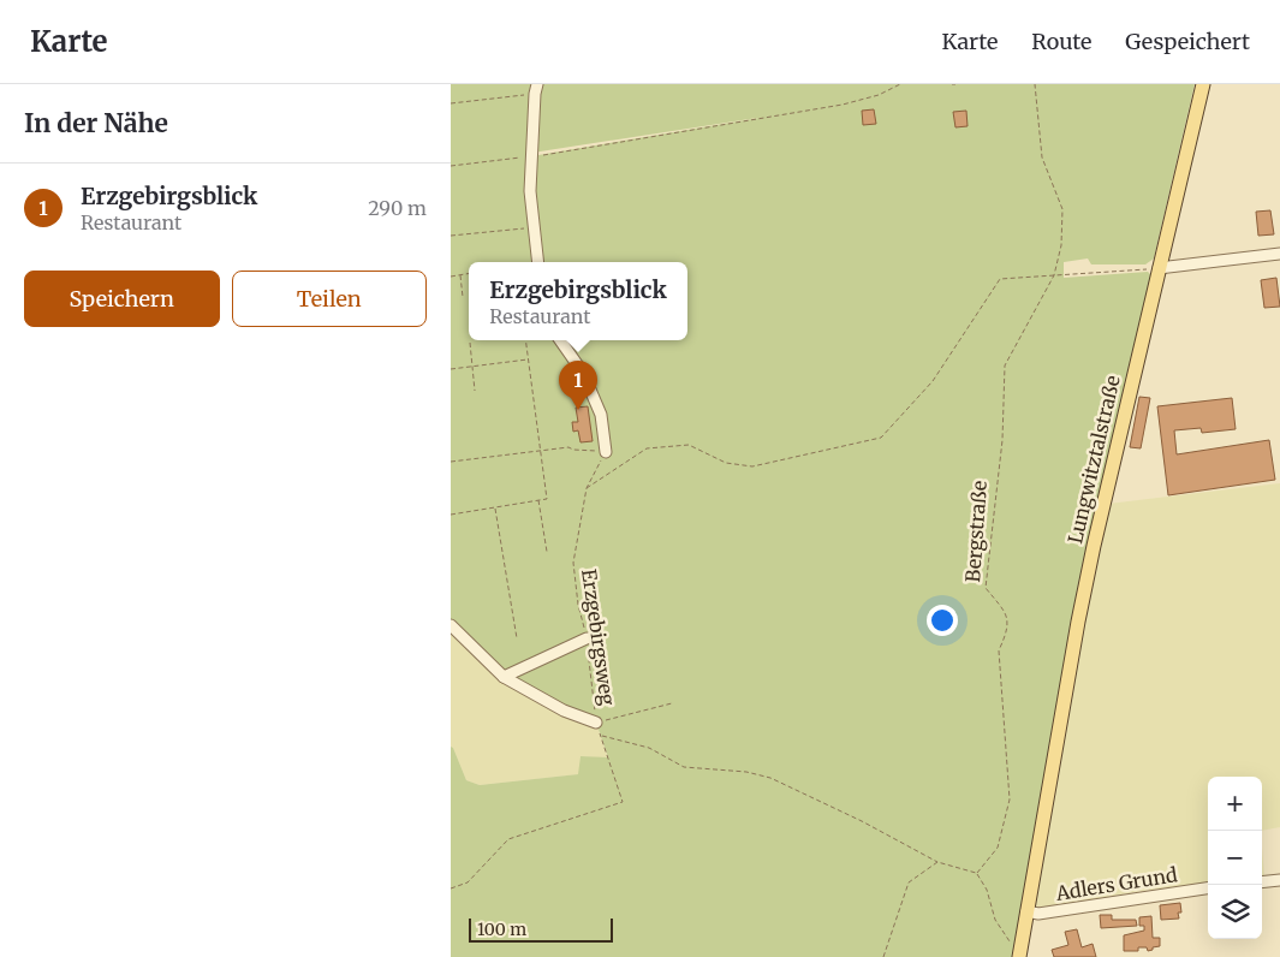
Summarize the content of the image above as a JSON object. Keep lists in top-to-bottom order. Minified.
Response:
{"streets":{"main road":["Lungwitztalstraße"],"street":["Adlers Grund"],"path":["Bergstraße","Erzgebirgsweg"]},"crossings":[["Lungwitztalstraße","Adlers Grund"]],"scale_bar":"100 m","page":{"header":"Karte","nav":["Karte","Route","Gespeichert"],"heading":"In der Nähe","list":[{"mark":"1","name":"Erzgebirgsblick","note":"Restaurant","value":"290 m"}],"buttons":["Speichern","Teilen"],"popup":["Erzgebirgsblick","Restaurant"],"pins":"1","map_buttons":["+","−"],"scale":"100 m"}}
